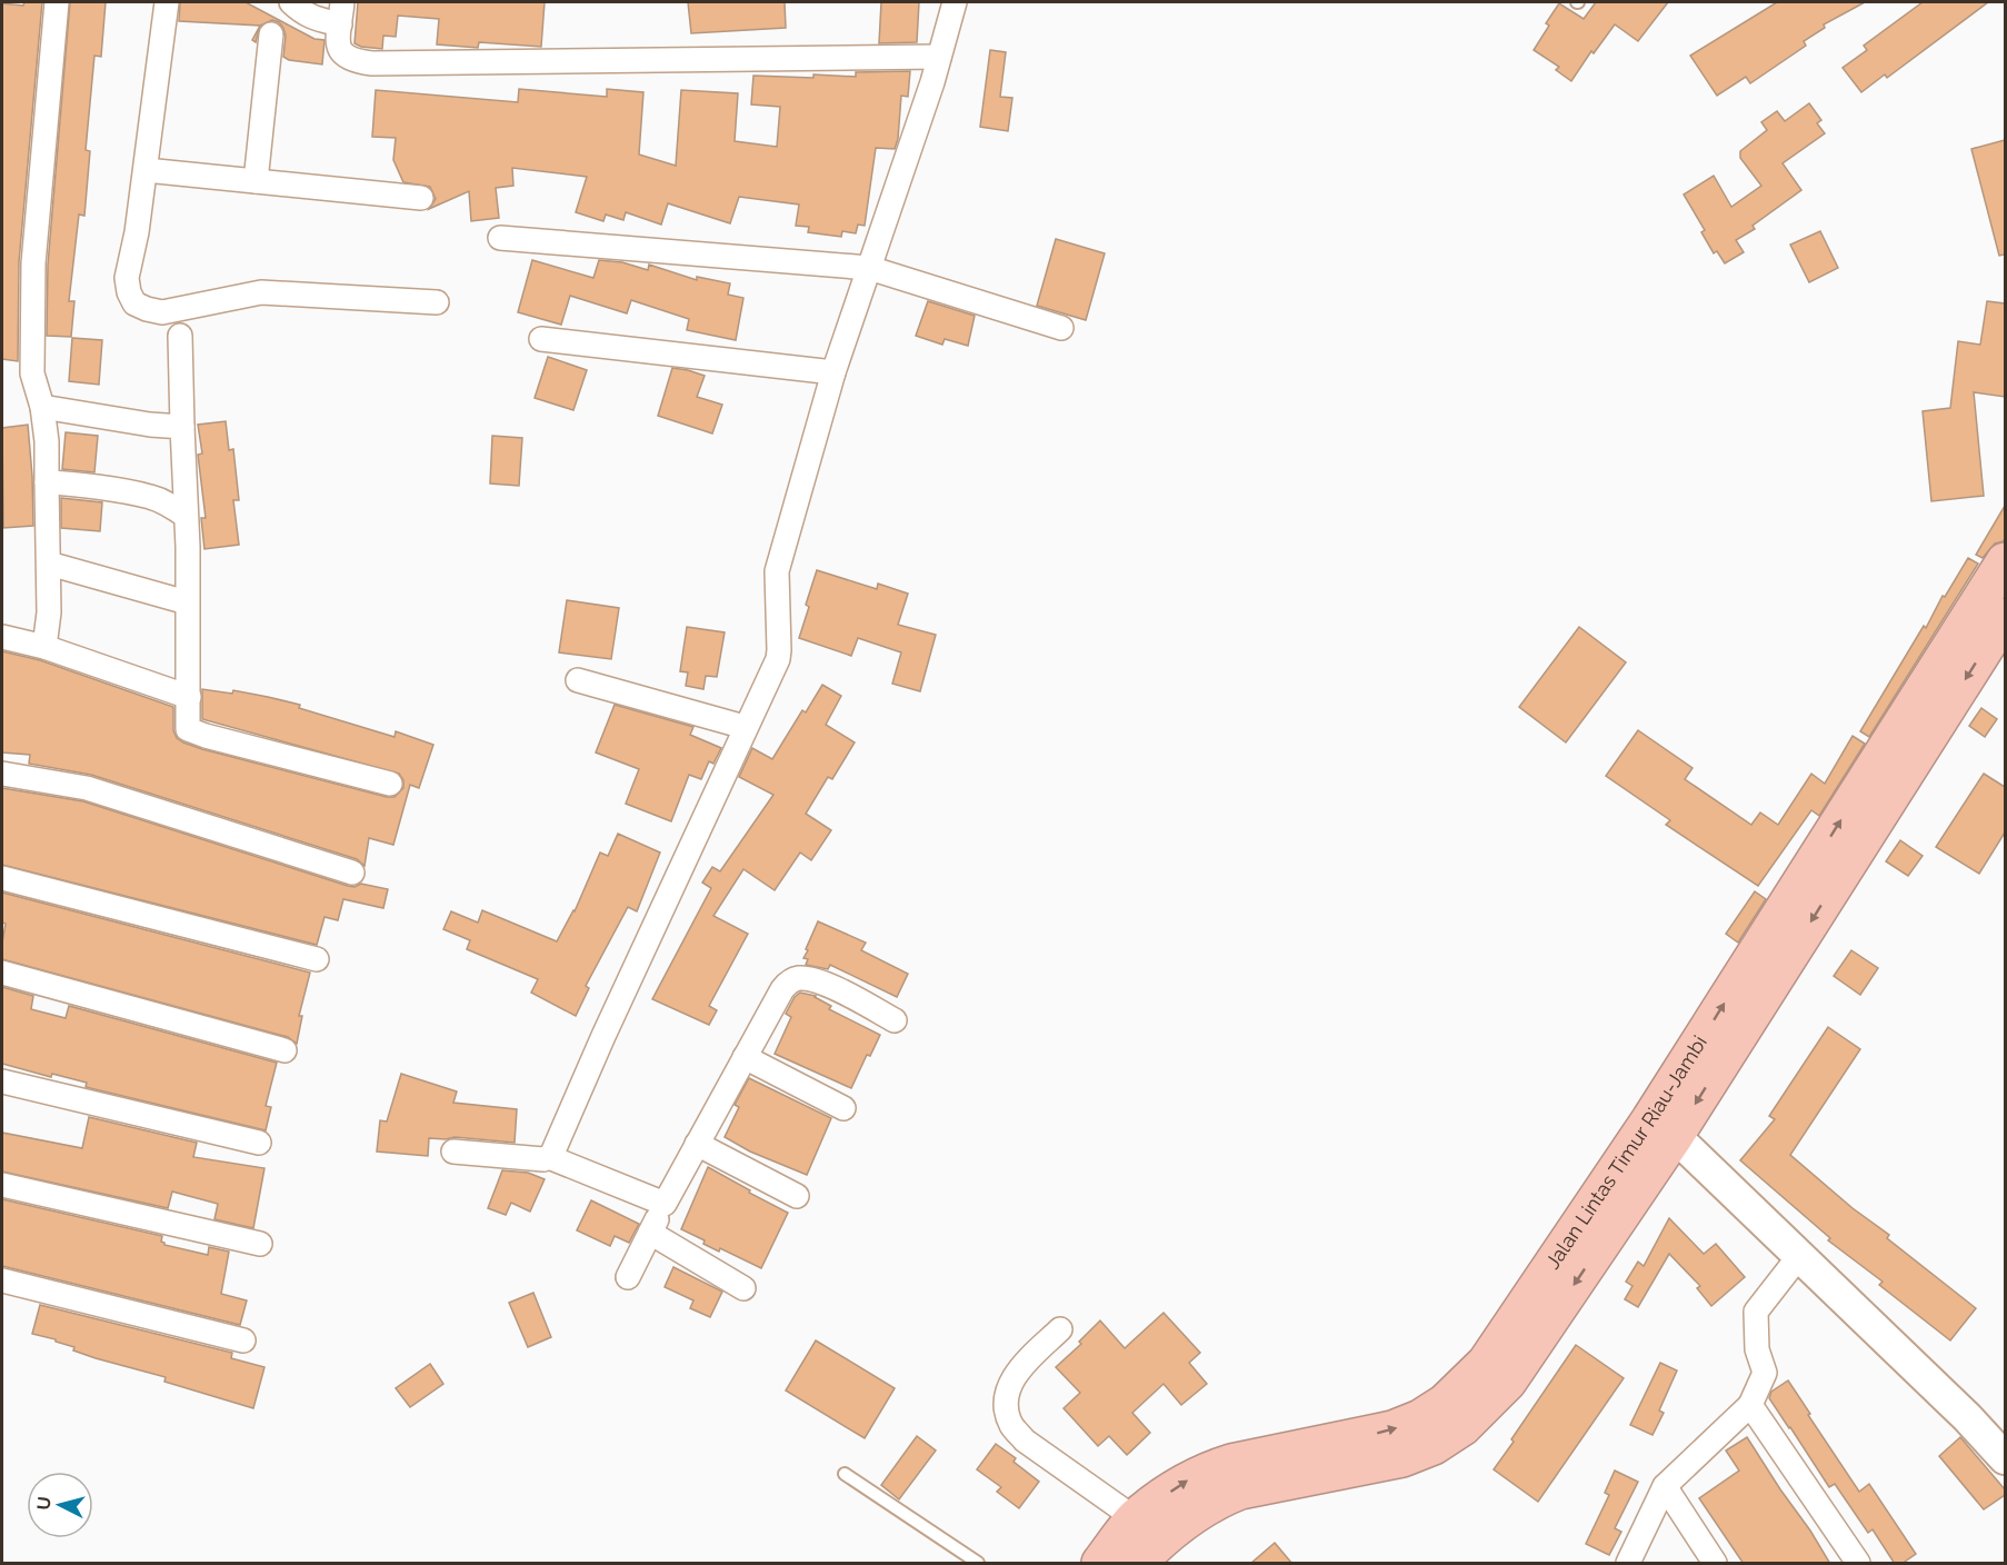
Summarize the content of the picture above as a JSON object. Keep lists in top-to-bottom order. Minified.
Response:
{"streets":{"highway":["Jalan Lintas Timur Riau-Jambi"]},"north":"left"}
